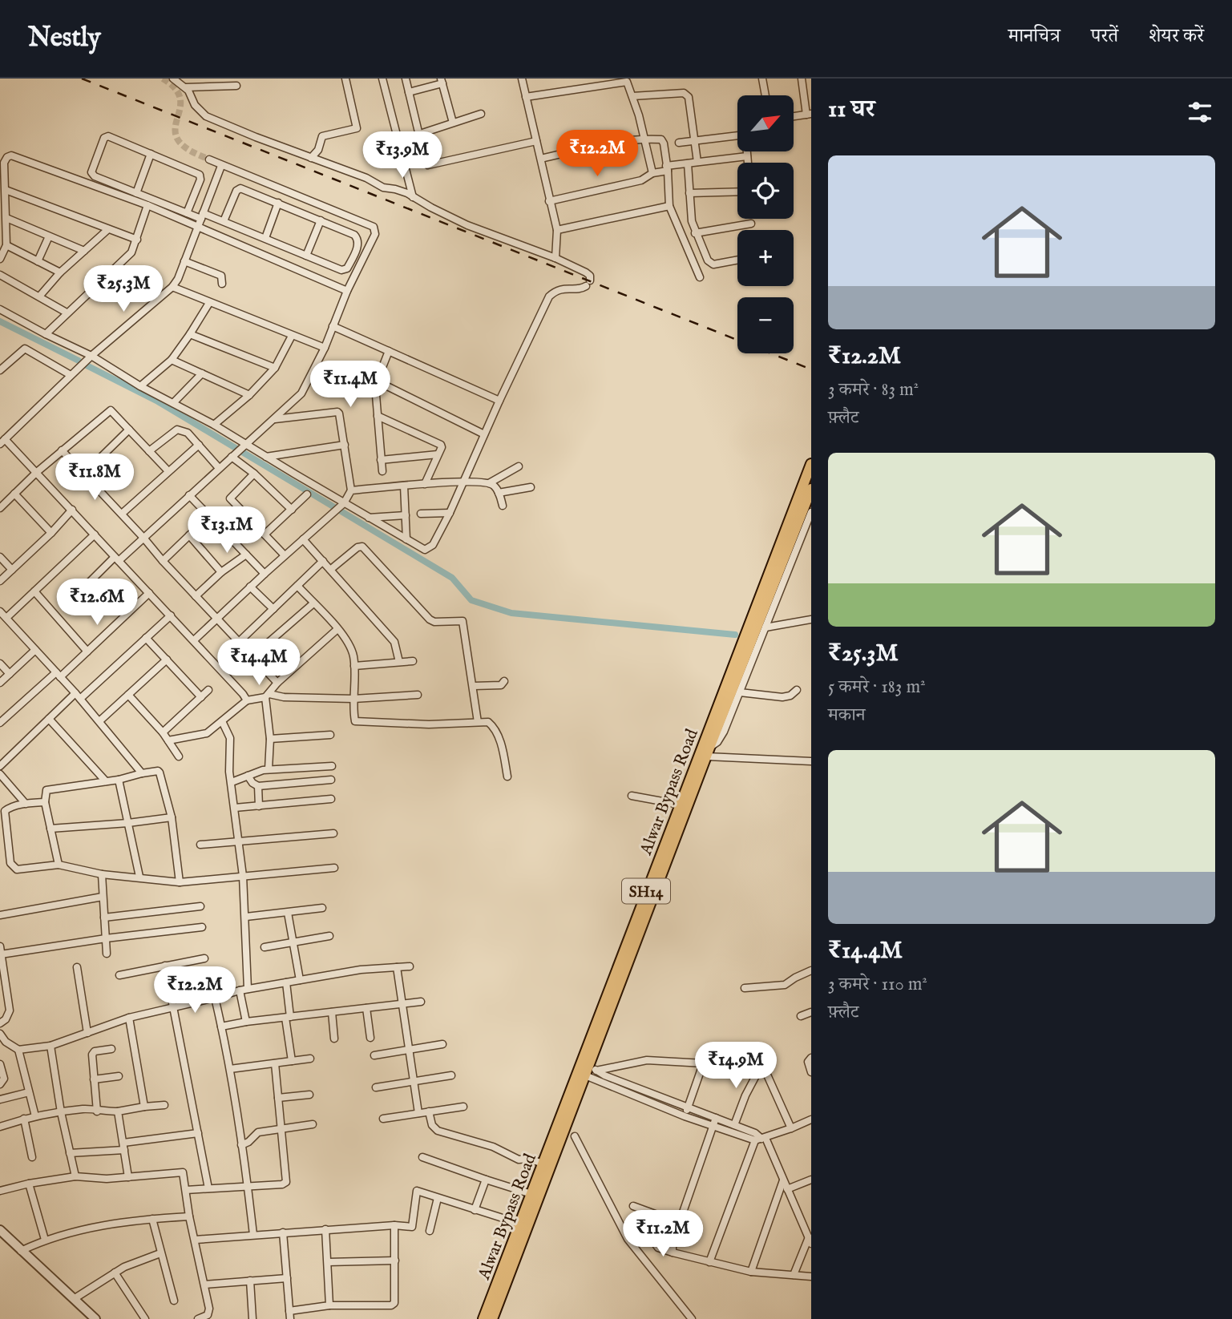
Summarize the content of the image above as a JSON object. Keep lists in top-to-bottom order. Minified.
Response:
{"streets":{"main road":["Alwar Bypass Road","SH14"]},"north":"top right","page":{"header":"Nestly","nav":["मानचित्र","परतें","शेयर करें"],"heading":"11 घर","map_buttons":["+","−"],"price":["₹12.2M","₹13.9M","₹25.3M","₹11.4M","₹11.8M","₹13.1M","₹12.6M","₹14.4M","₹12.2M","₹14.9M","₹11.2M"],"list":[{"name":"₹12.2M","note":"3 कमरे · 83 m² · फ़्लैट"},{"name":"₹25.3M","note":"5 कमरे · 183 m² · मकान"},{"name":"₹14.4M","note":"3 कमरे · 110 m² · फ़्लैट"}]}}
